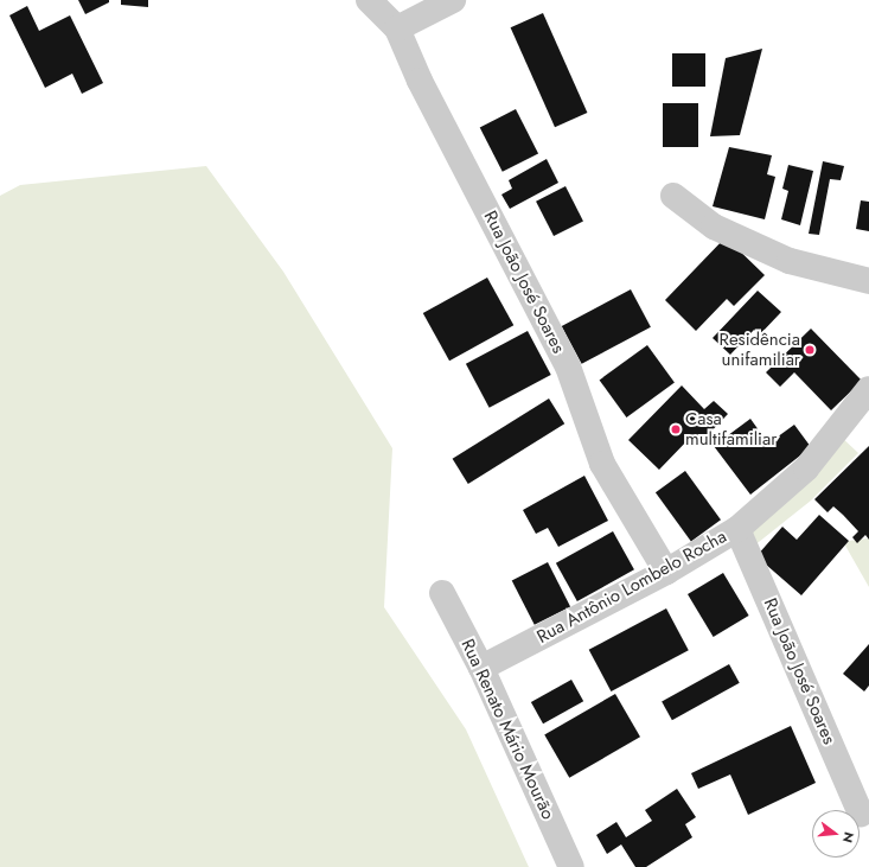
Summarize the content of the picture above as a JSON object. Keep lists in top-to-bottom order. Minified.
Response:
{"streets":{"street":["Rua João José Soares","Rua Antônio Lombelo Rocha","Rua Renato Mário Mourão"]},"crossings":[["Rua João José Soares","Rua Antônio Lombelo Rocha"],["Rua Antônio Lombelo Rocha","Rua Renato Mário Mourão"]],"places":["Residência unifamiliar","Casa multifamiliar"],"north":"right"}
